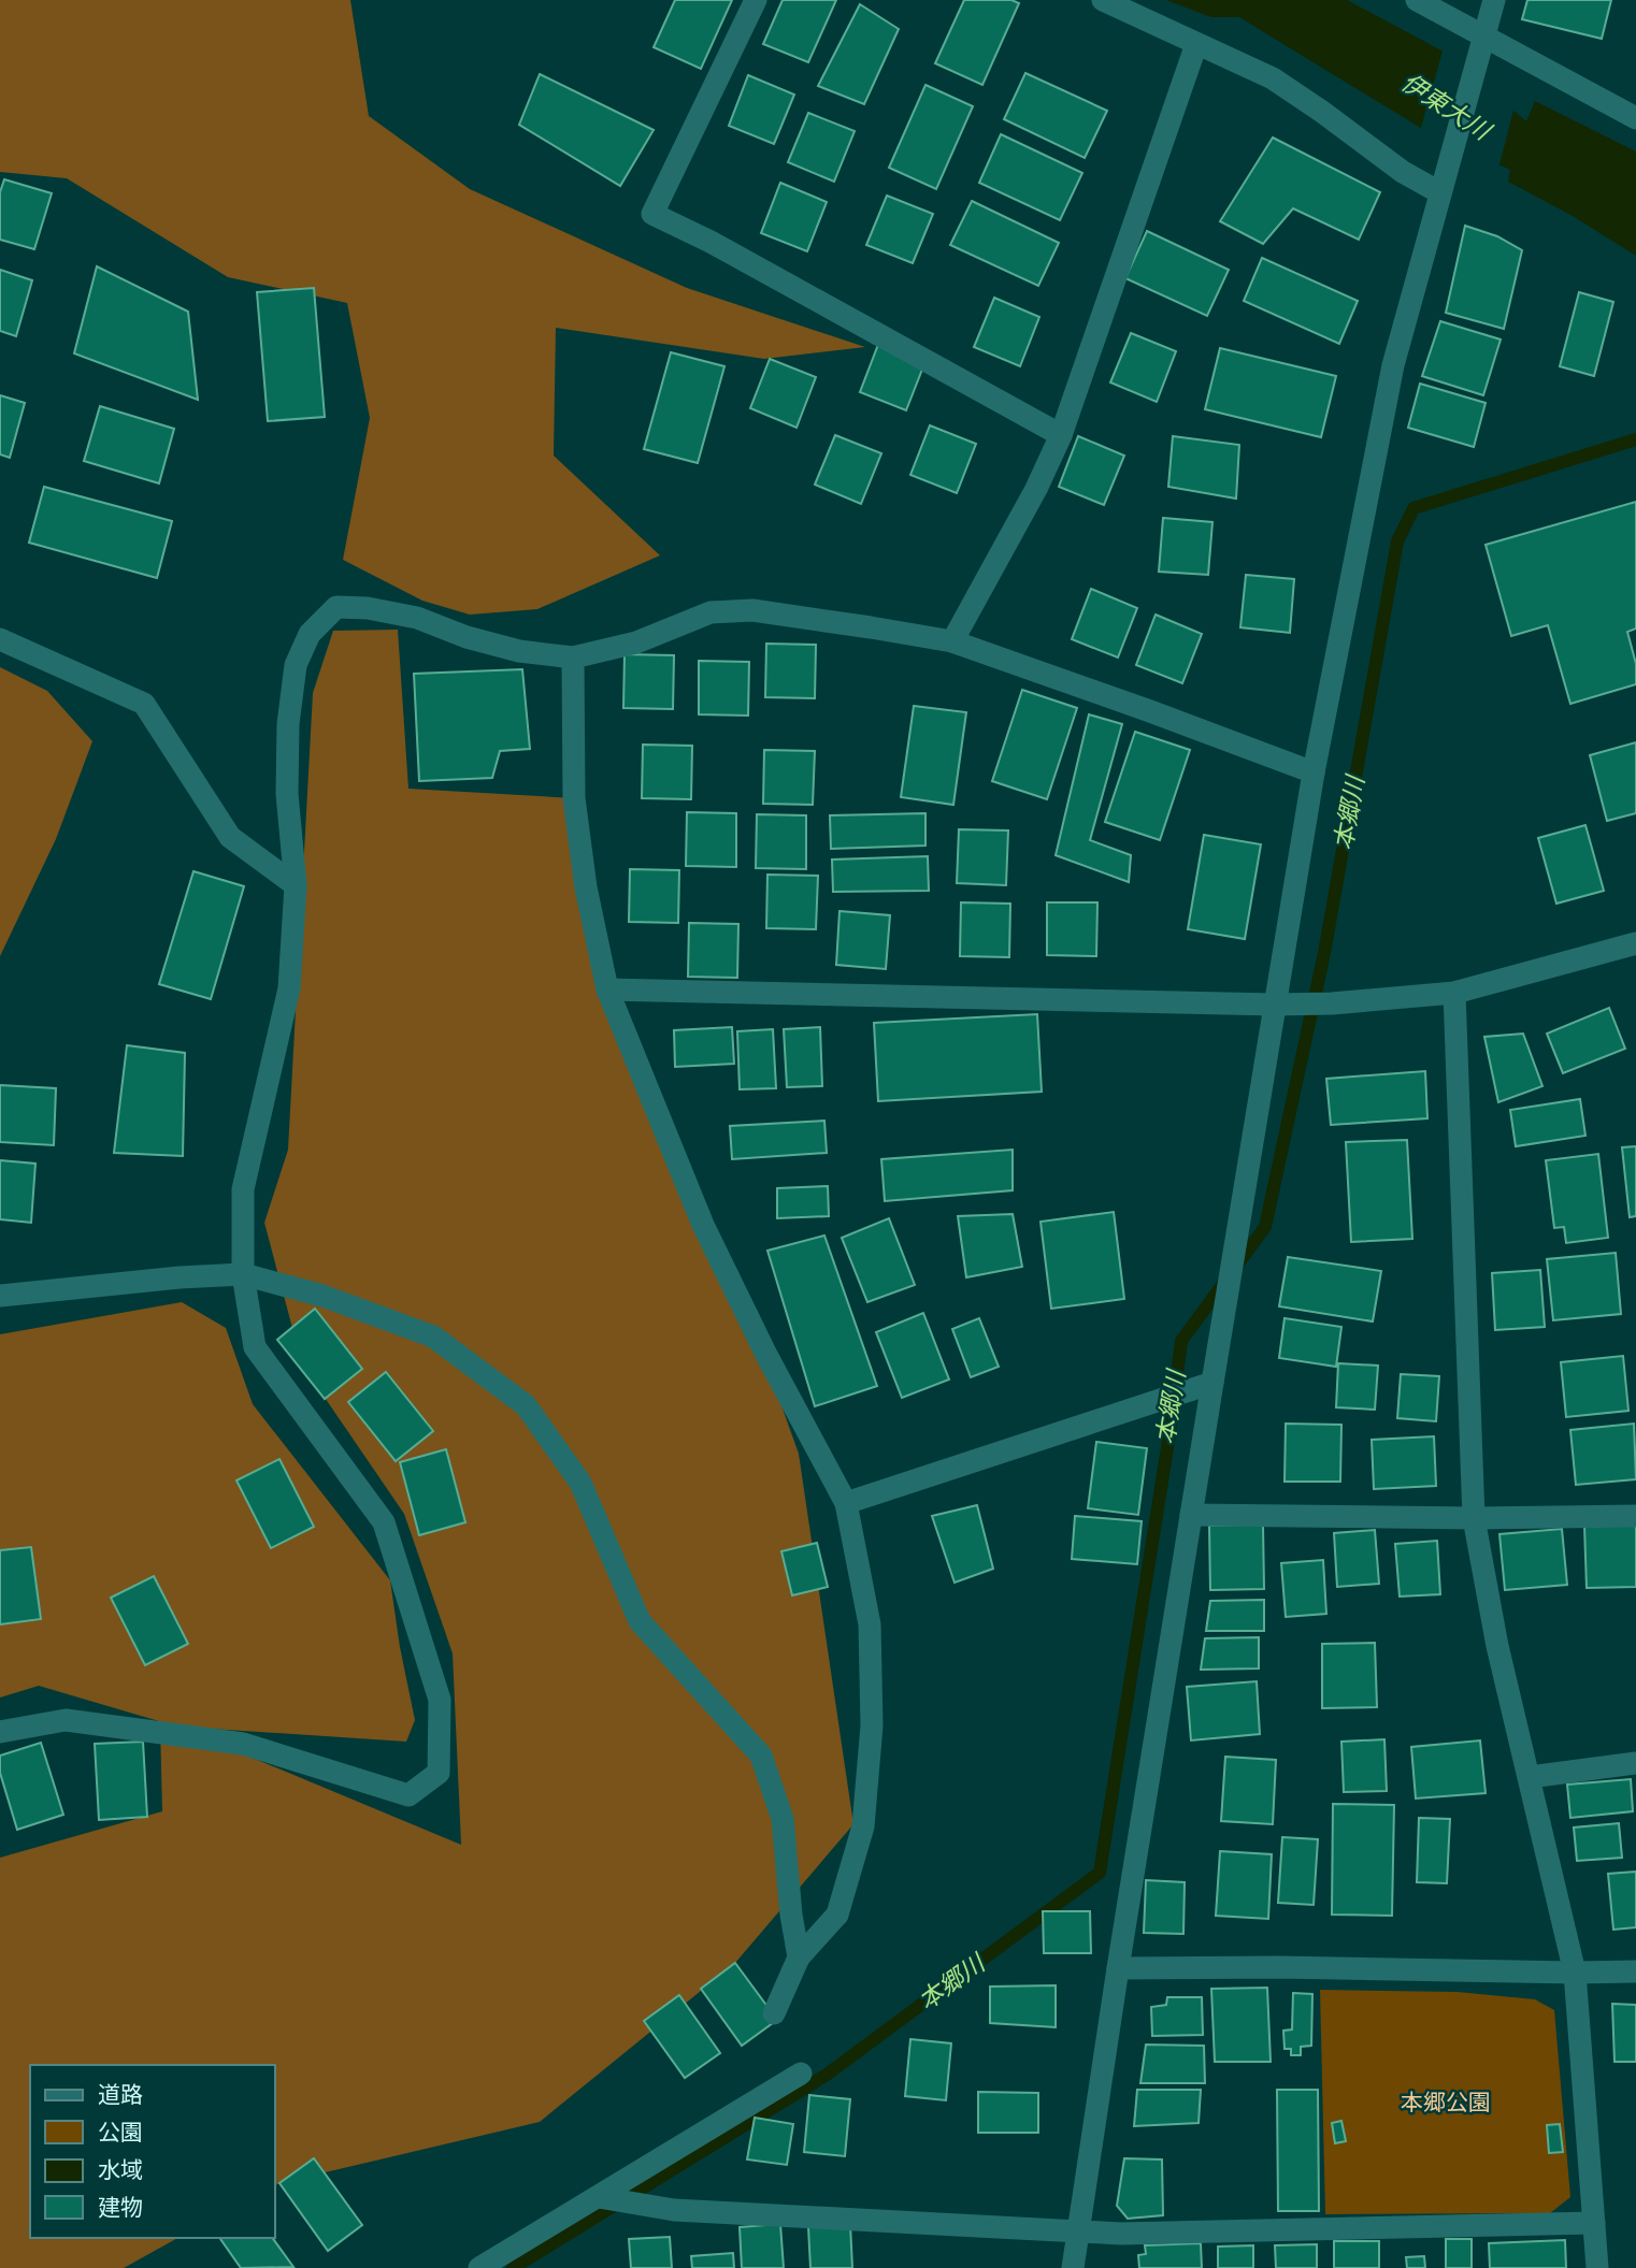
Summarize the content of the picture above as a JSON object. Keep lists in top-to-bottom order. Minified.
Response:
{"water":["伊東大川","本郷川"],"parks":["本郷公園"],"legend":["道路","公園","水域","建物"]}
